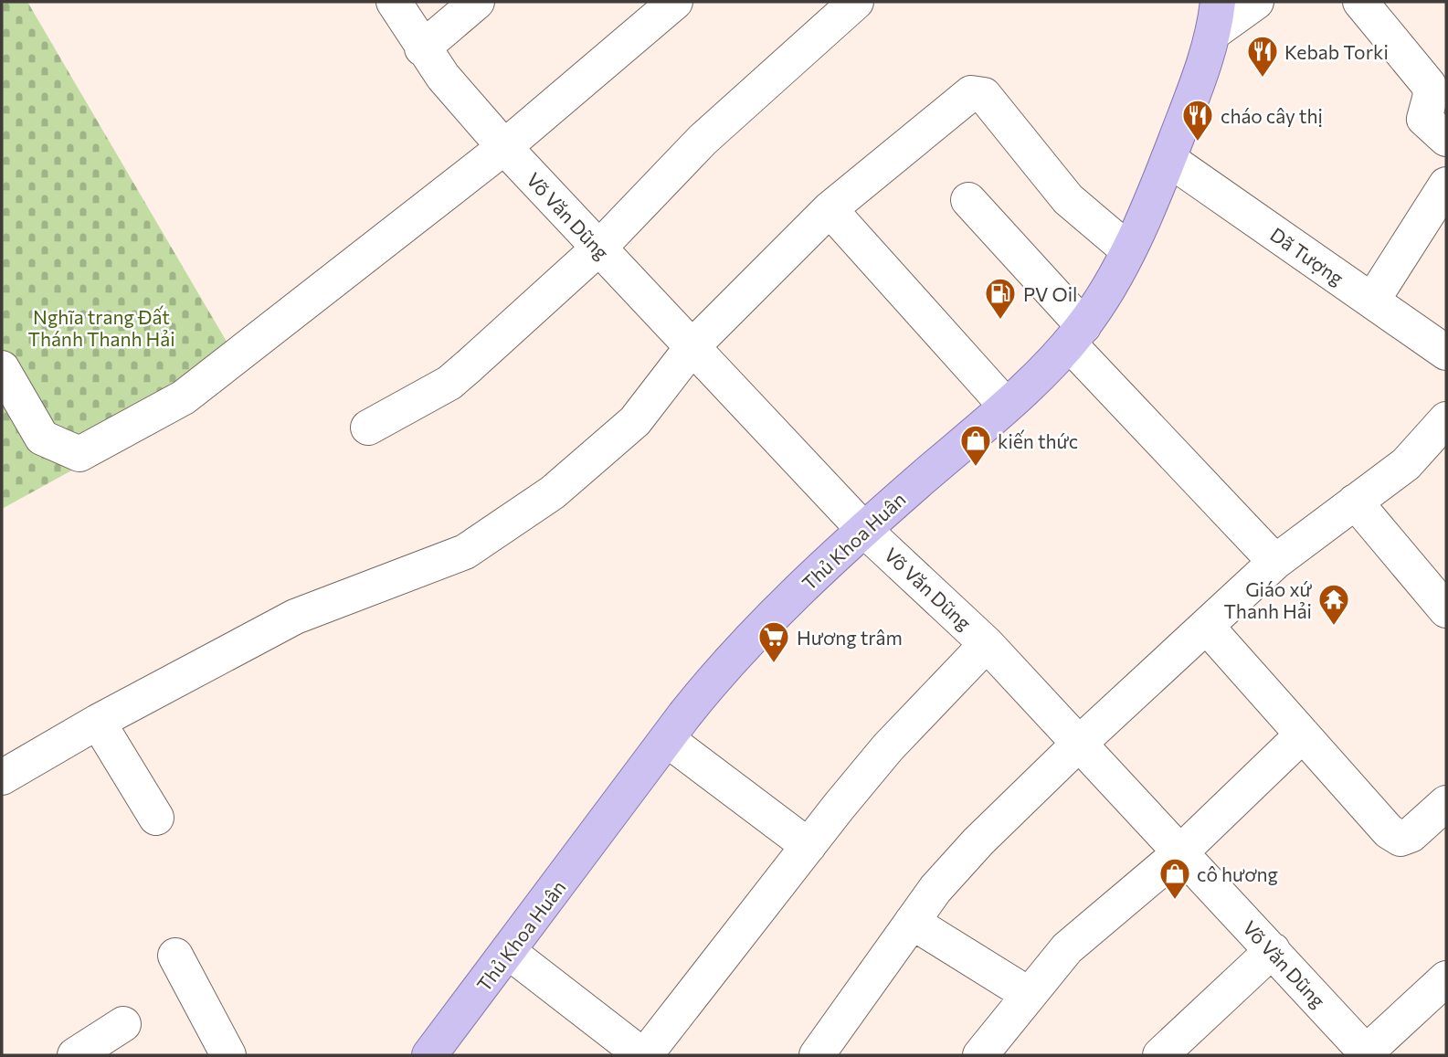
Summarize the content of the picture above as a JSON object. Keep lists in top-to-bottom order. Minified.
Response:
{"streets":{"main road":["Thủ Khoa Huân"],"street":["Võ Văn Dũng","Dã Tượng"]},"crossings":[["Võ Văn Dũng","Thủ Khoa Huân"],["Dã Tượng","Thủ Khoa Huân"]],"parks":["Nghĩa trang Đất Thánh Thanh Hải"],"places":{"restaurant":["Kebab Torki","cháo cây thị"],"fuel station":["PV Oil"],"shop":["kiến thức","cô hương"],"temple":["Giáo xứ Thanh Hải"],"supermarket":["Hương trâm"]}}
